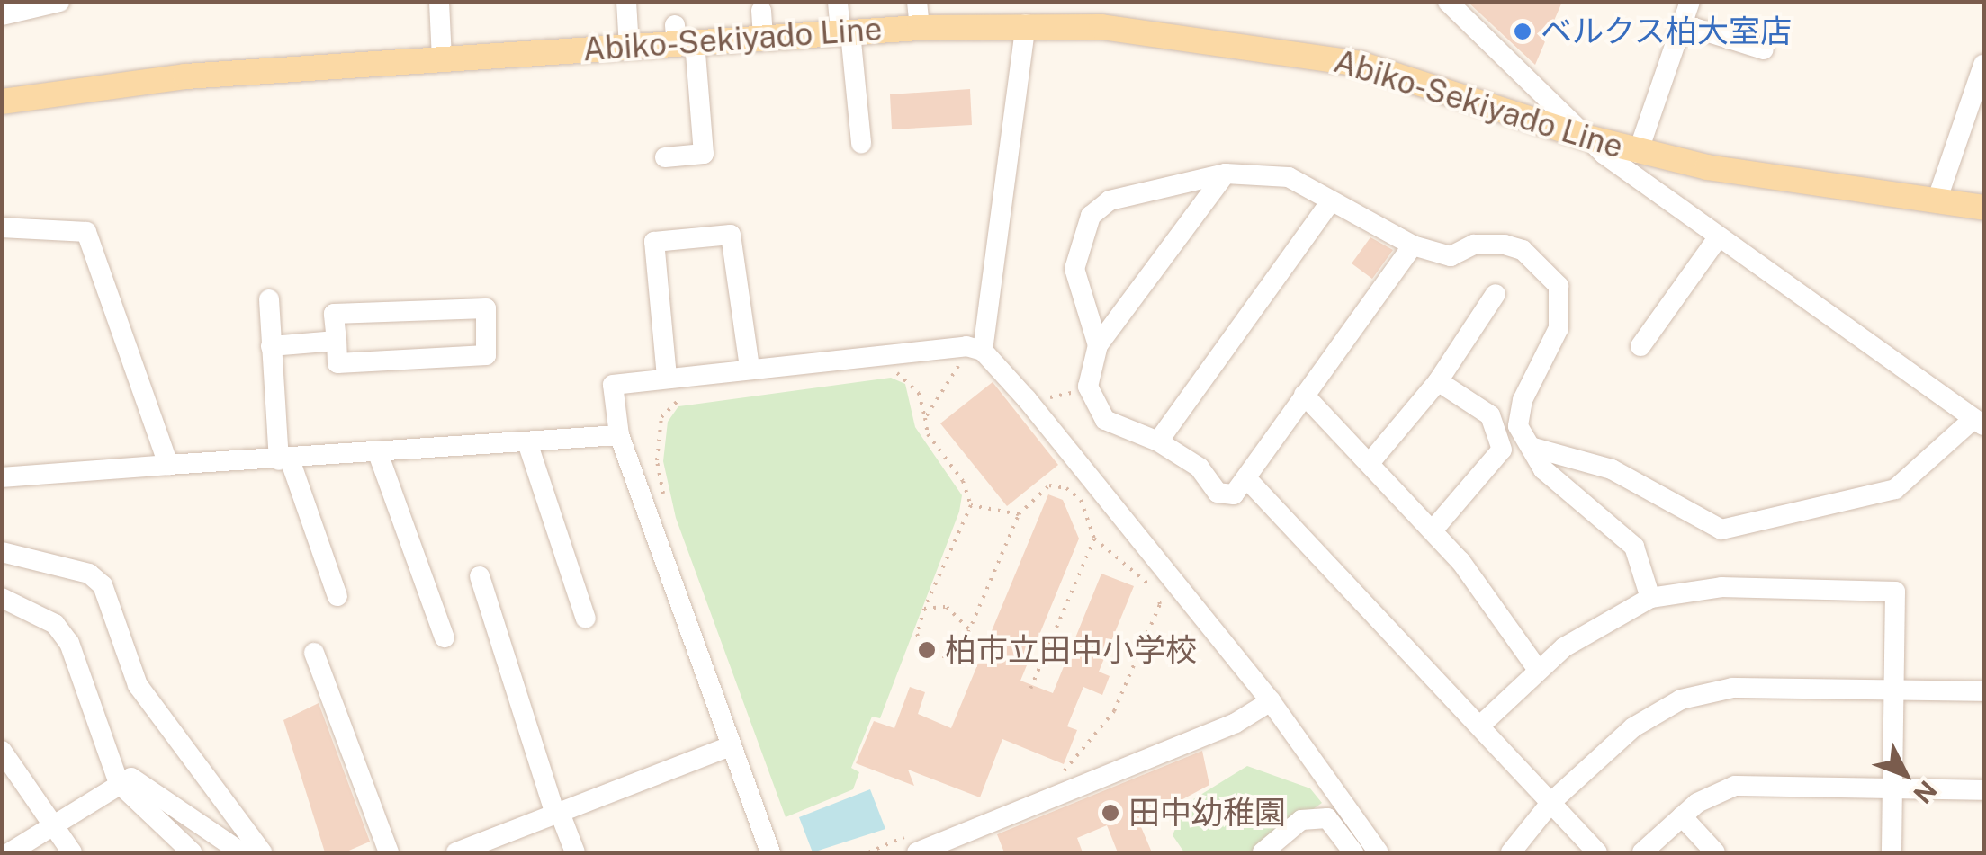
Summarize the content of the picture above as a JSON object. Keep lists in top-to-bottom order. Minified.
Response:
{"streets":{"main road":["Abiko-Sekiyado Line"]},"places":["ベルクス柏大室店","柏市立田中小学校","田中幼稚園"],"north":"bottom right"}
